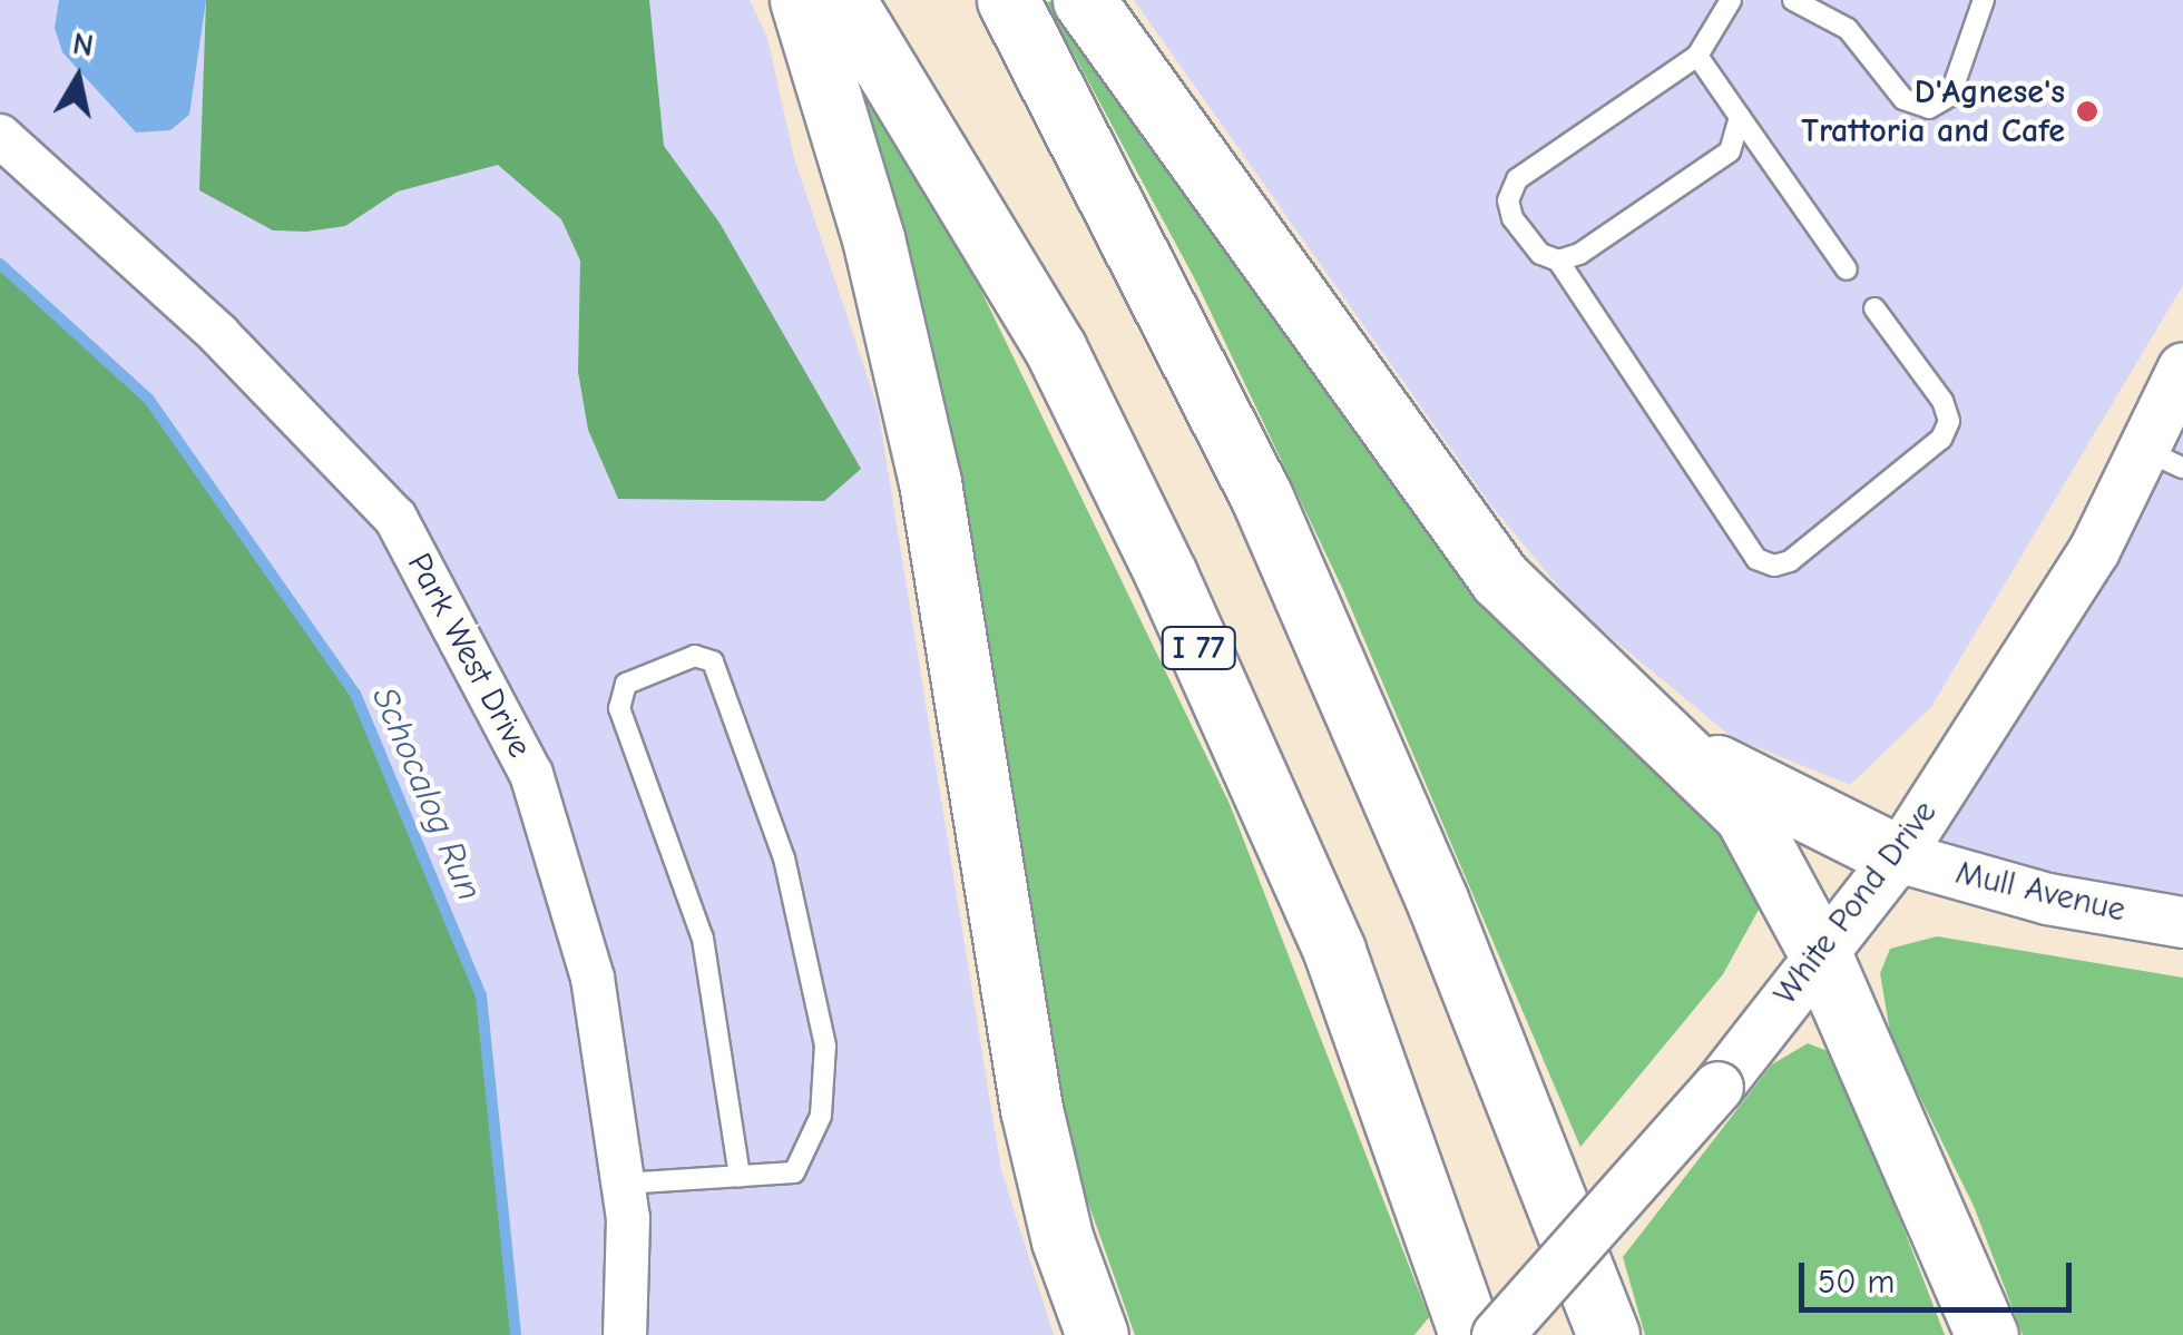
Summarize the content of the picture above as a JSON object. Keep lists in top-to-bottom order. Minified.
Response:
{"streets":{"highway":["I 77"],"street":["Park West Drive","Mull Avenue","White Pond Drive"]},"crossings":[["Mull Avenue","White Pond Drive"]],"water":["Schocalog Run"],"places":["D'Agnese's Trattoria and Cafe"],"scale_bar":"50 m","north":"top"}
